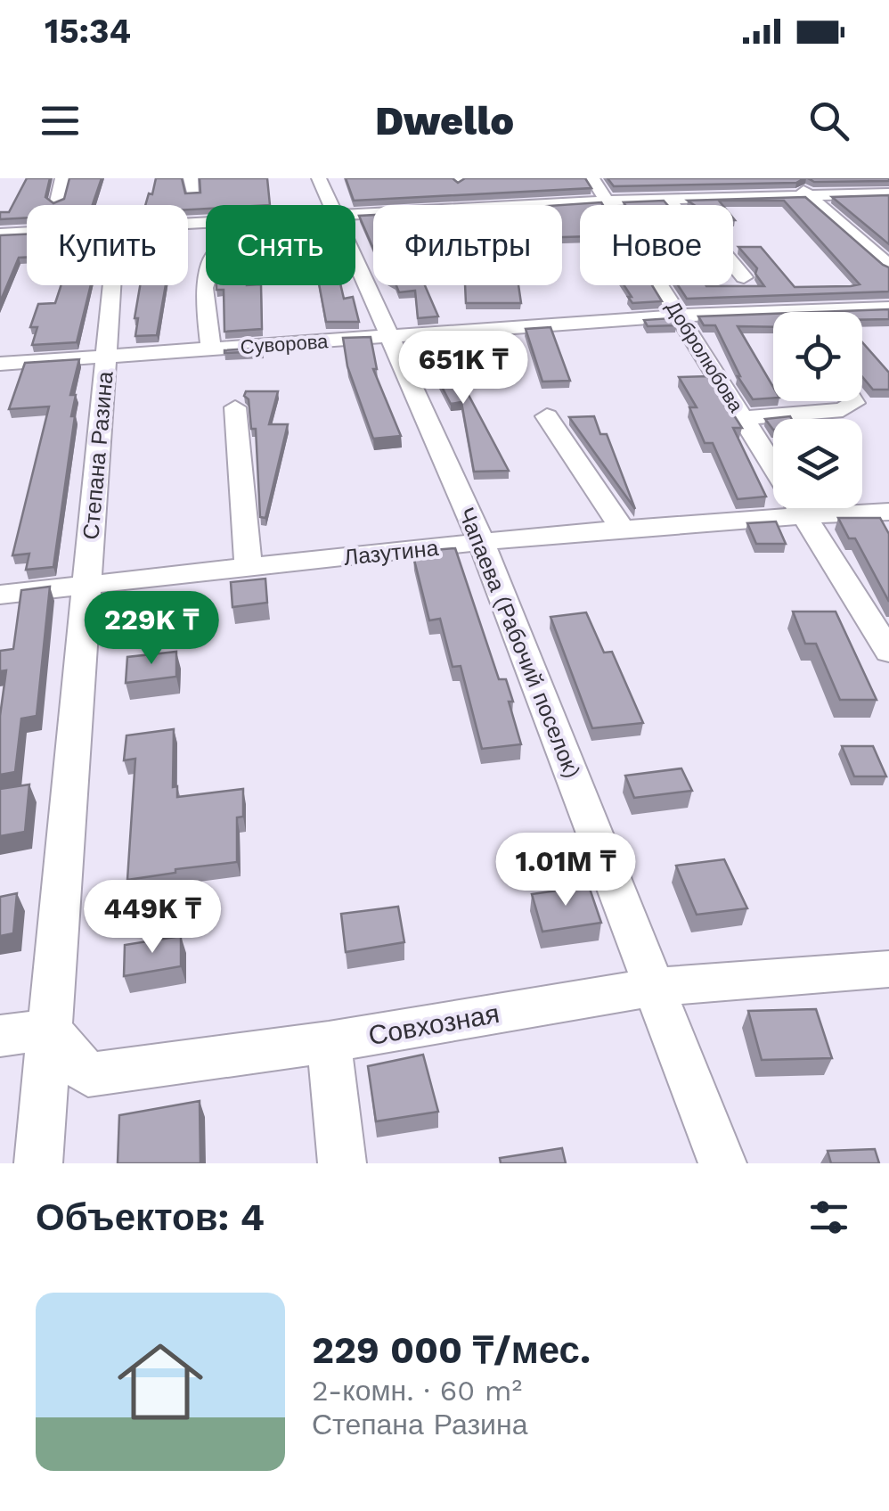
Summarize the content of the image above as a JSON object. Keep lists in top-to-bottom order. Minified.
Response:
{"streets":{"street":["Суворова","Добролюбова","Степана Разина","Лазутина","Чапаева (Рабочий поселок)","Совхозная"]},"crossings":[["Суворова","Добролюбова"],["Суворова","Степана Разина"],["Суворова","Чапаева (Рабочий поселок)"],["Степана Разина","Лазутина"],["Степана Разина","Совхозная"],["Лазутина","Чапаева (Рабочий поселок)"],["Чапаева (Рабочий поселок)","Совхозная"]],"page":{"status":"15:34","header":"Dwello","chip":["Купить","Снять","Фильтры","Новое"],"price":["651K ₸","229K ₸","1.01M ₸","449K ₸"],"heading":"Объектов: 4","list":[{"name":"229 000 ₸/мес.","note":"2-комн. · 60 m² · Степана Разина"}]}}
